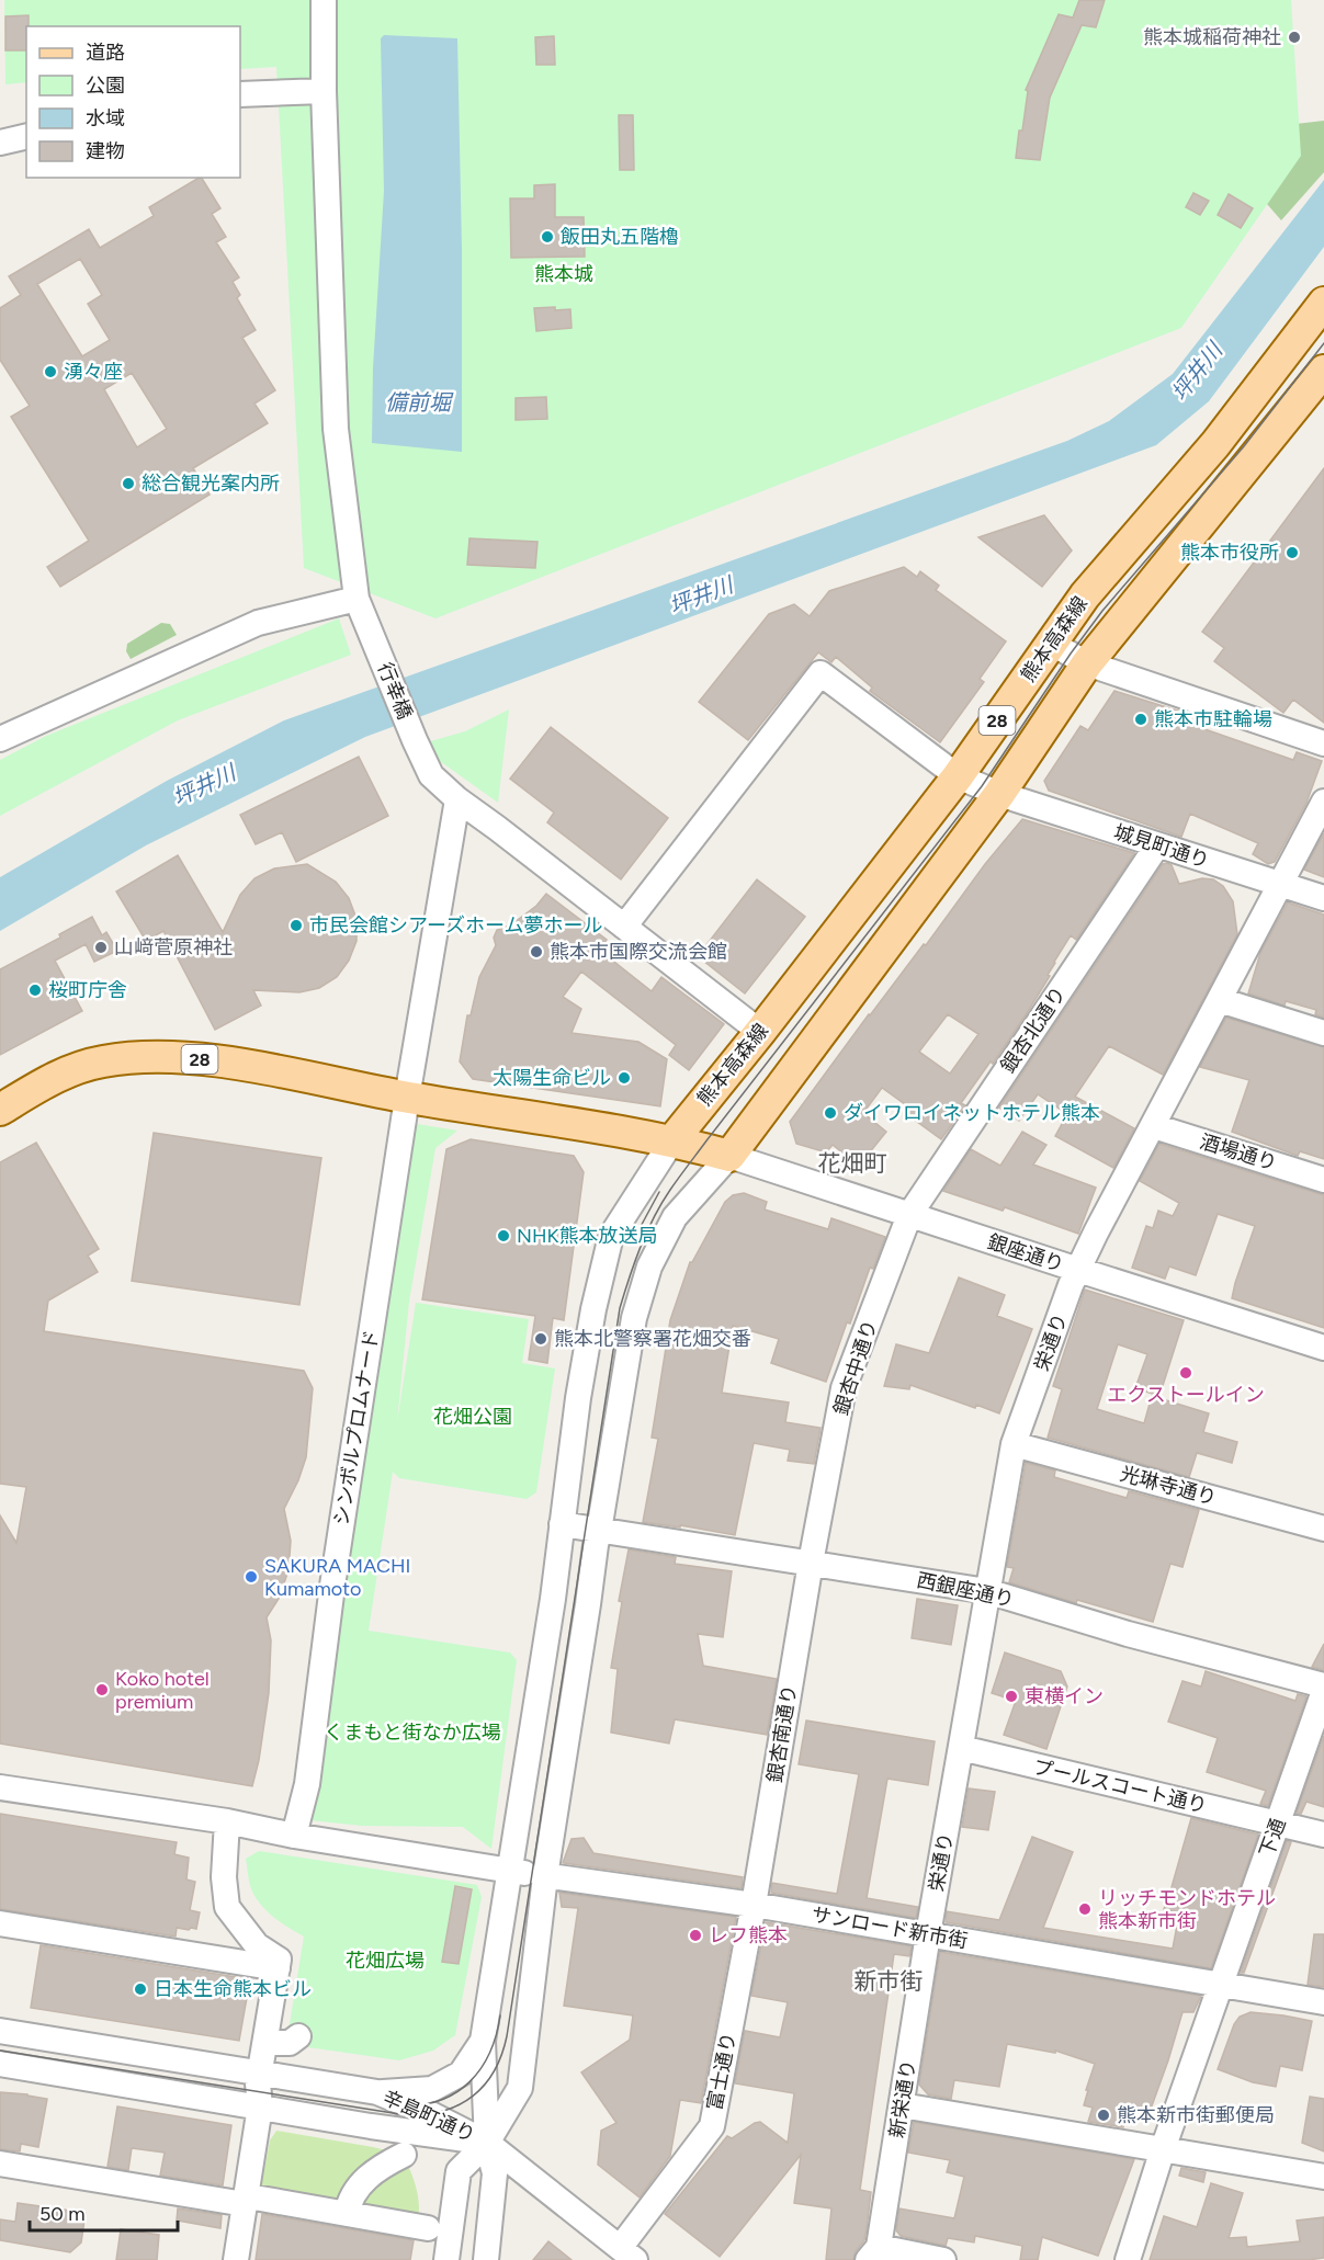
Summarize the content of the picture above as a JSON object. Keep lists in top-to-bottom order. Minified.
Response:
{"streets":{"main road":["熊本高森線","28"],"street":["行幸橋","城見町通り","銀杏北通り","酒場通り","銀座通り","栄通り","銀杏中通り","シンボルプロムナード","光琳寺通り","西銀座通り","銀杏南通り","プールスコート通り","下通","サンロード新市街","富士通り","新栄通り","辛島町通り"]},"crossings":[["熊本高森線","行幸橋"],["熊本高森線","28"],["熊本高森線","城見町通り"],["熊本高森線","銀座通り"],["行幸橋","城見町通り"],["行幸橋","シンボルプロムナード"],["28","銀座通り"],["28","シンボルプロムナード"],["城見町通り","銀杏北通り"],["城見町通り","栄通り"],["銀杏北通り","銀座通り"],["銀杏北通り","銀杏中通り"],["酒場通り","栄通り"],["銀座通り","栄通り"],["銀座通り","銀杏中通り"],["栄通り","光琳寺通り"],["栄通り","西銀座通り"],["栄通り","プールスコート通り"],["栄通り","サンロード新市街"],["栄通り","新栄通り"],["銀杏中通り","西銀座通り"],["銀杏中通り","銀杏南通り"],["シンボルプロムナード","サンロード新市街"],["西銀座通り","銀杏南通り"],["銀杏南通り","サンロード新市街"],["銀杏南通り","富士通り"],["プールスコート通り","下通"],["下通","サンロード新市街"],["サンロード新市街","富士通り"],["サンロード新市街","新栄通り"]],"districts":["花畑町","新市街"],"water":["坪井川","備前堀"],"parks":["熊本城","花畑公園","くまもと街なか広場","花畑広場"],"places":["熊本城稲荷神社","飯田丸五階櫓","湧々座","総合観光案内所","熊本市役所","熊本市駐輪場","市民会館シアーズホーム夢ホール","山﨑菅原神社","熊本市国際交流会館","桜町庁舎","太陽生命ビル","ダイワロイネットホテル熊本","NHK熊本放送局","熊本北警察署花畑交番","エクストールイン","SAKURA MACHI Kumamoto","Koko hotel premium","東横イン","リッチモンドホテル 熊本新市街","レフ熊本","日本生命熊本ビル","熊本新市街郵便局"],"legend":["道路","公園","水域","建物"],"scale_bar":"50 m"}
